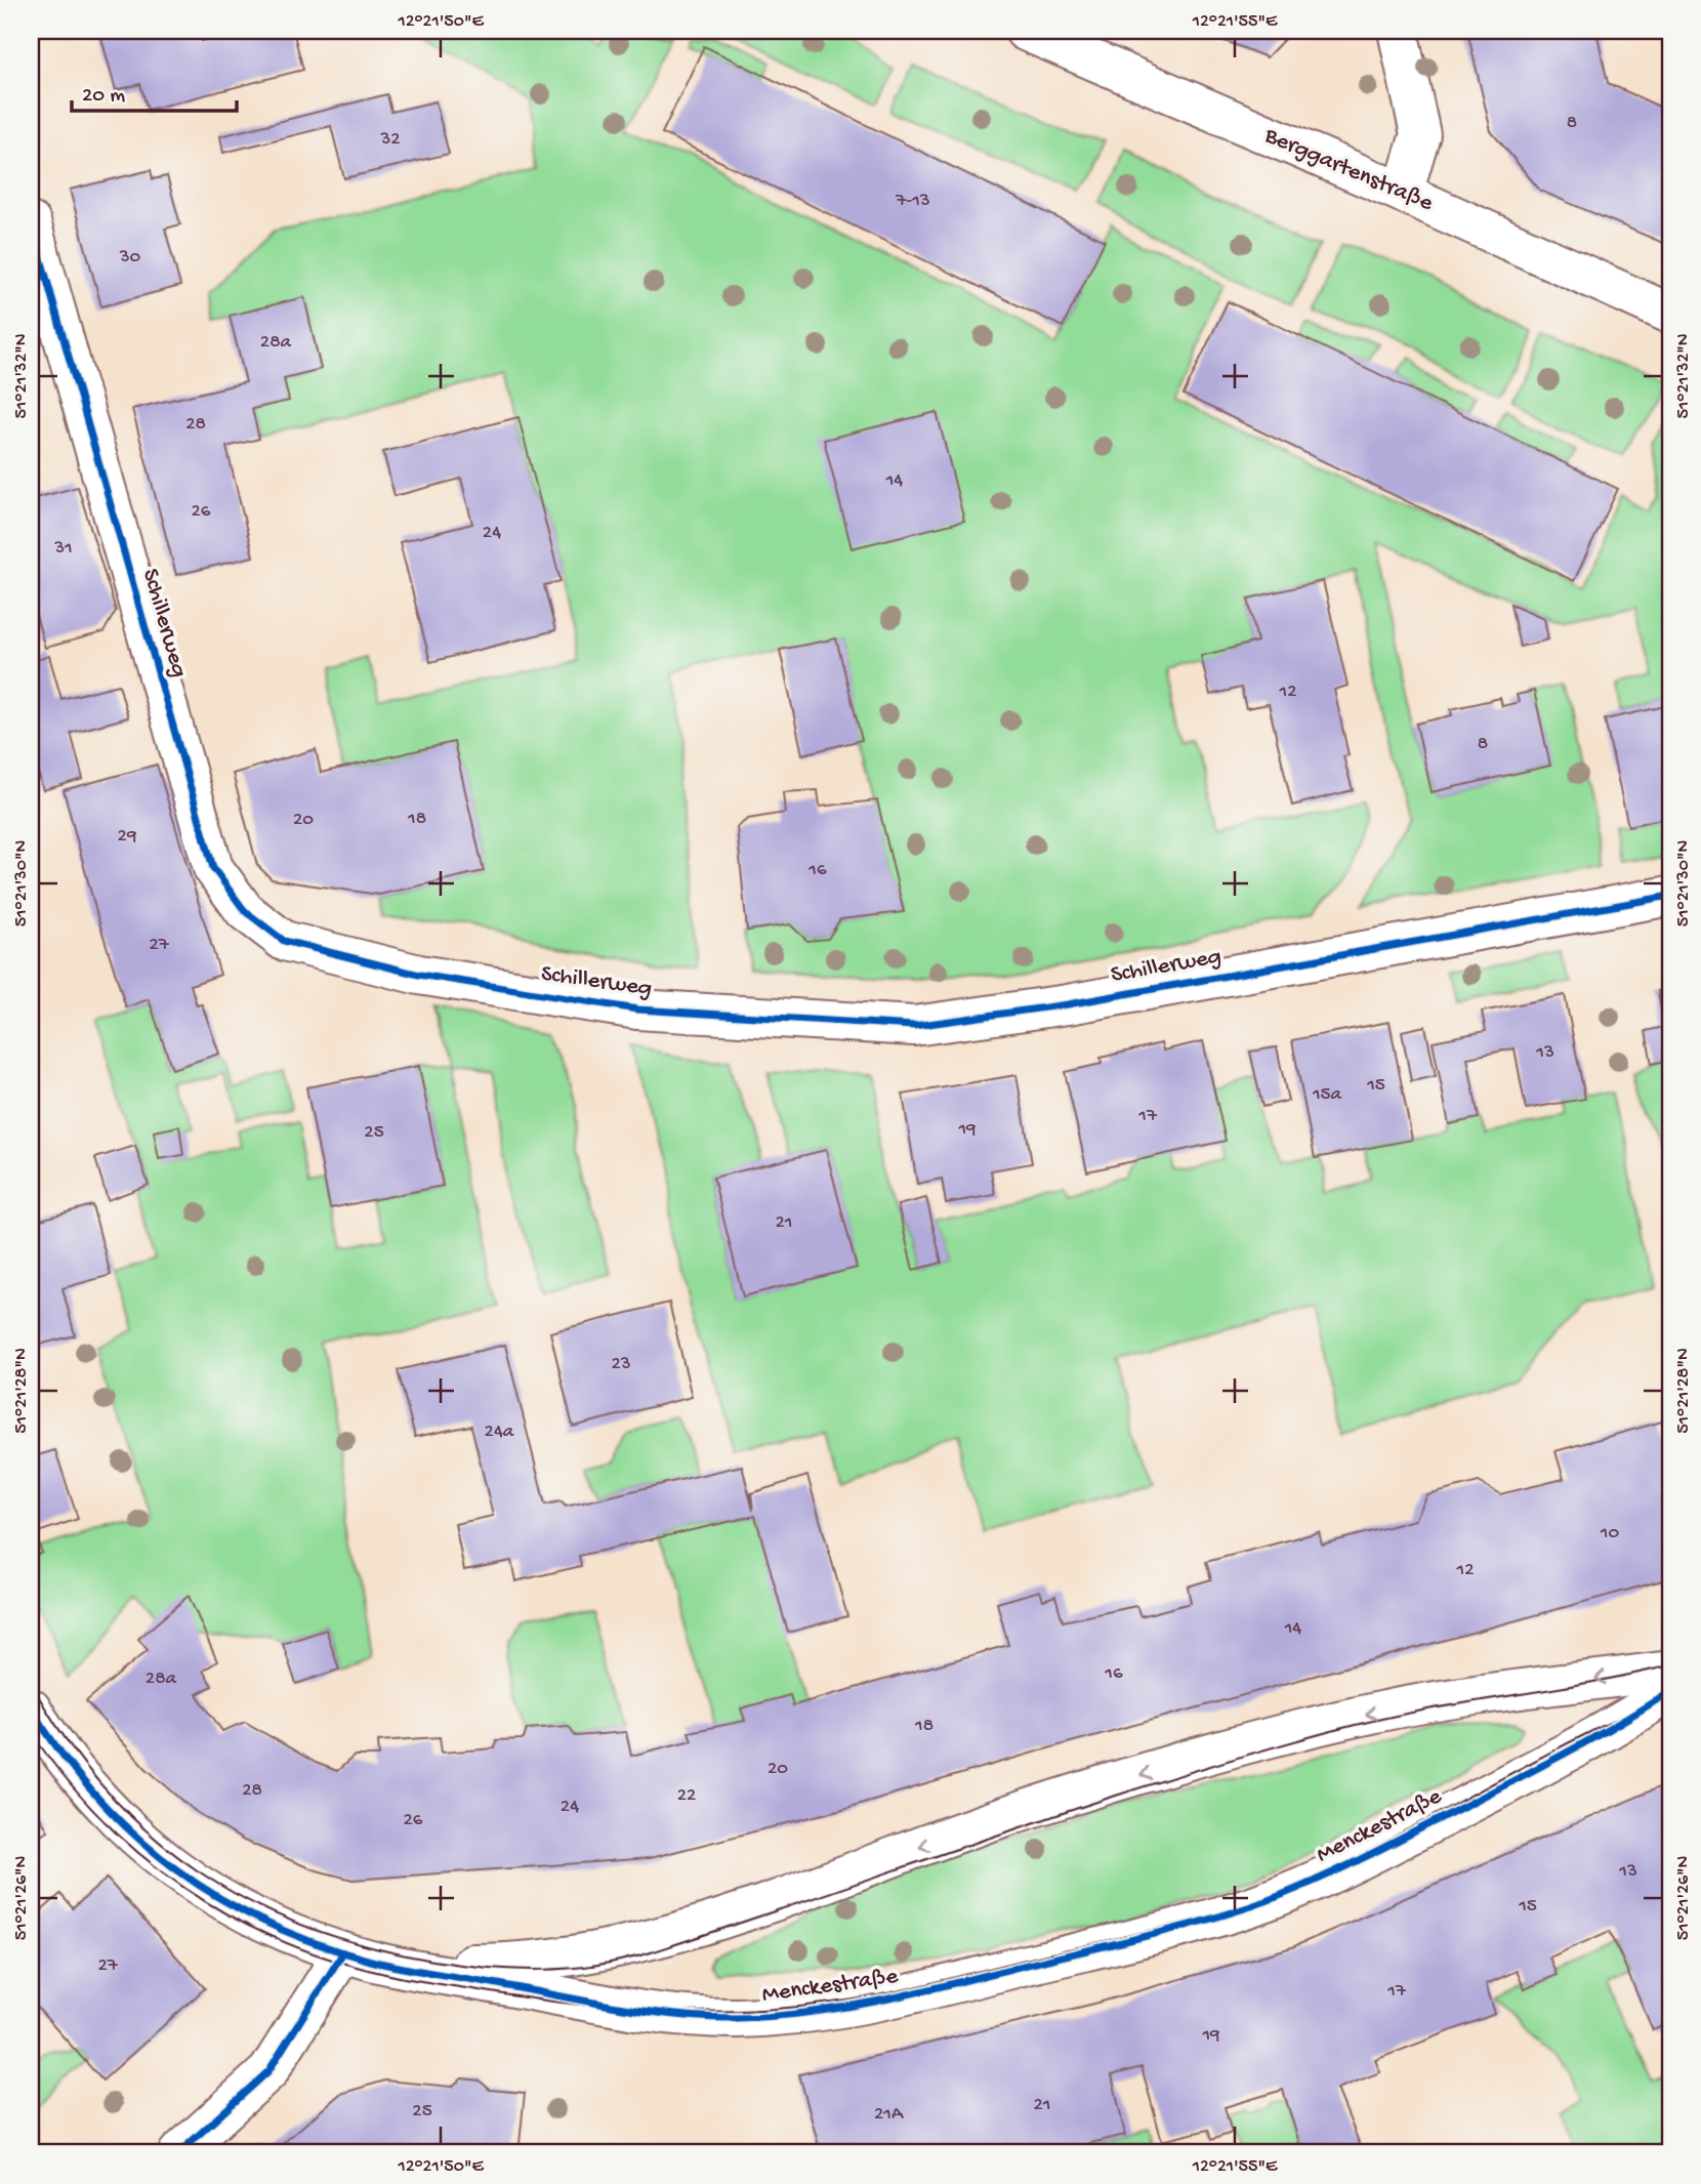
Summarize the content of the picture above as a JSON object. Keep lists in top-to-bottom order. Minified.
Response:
{"streets":{"street":["Berggartenstraße","Schillerweg","Menckestraße"]},"house_numbers":["8","32","7-13","30","28a","28","14","26","24","31","12","8","18","20","29","16","27","13","15","15a","17","19","25","21","23","24a","10","12","14","16","28a","18","20","28","22","24","26","13","15","27","17","19","21","25","21A"],"scale_bar":"20 m","coordinates":["12°21'50\"E","12°21'55\"E","51°21'32\"N","51°21'30\"N","51°21'28\"N","51°21'26\"N"]}
